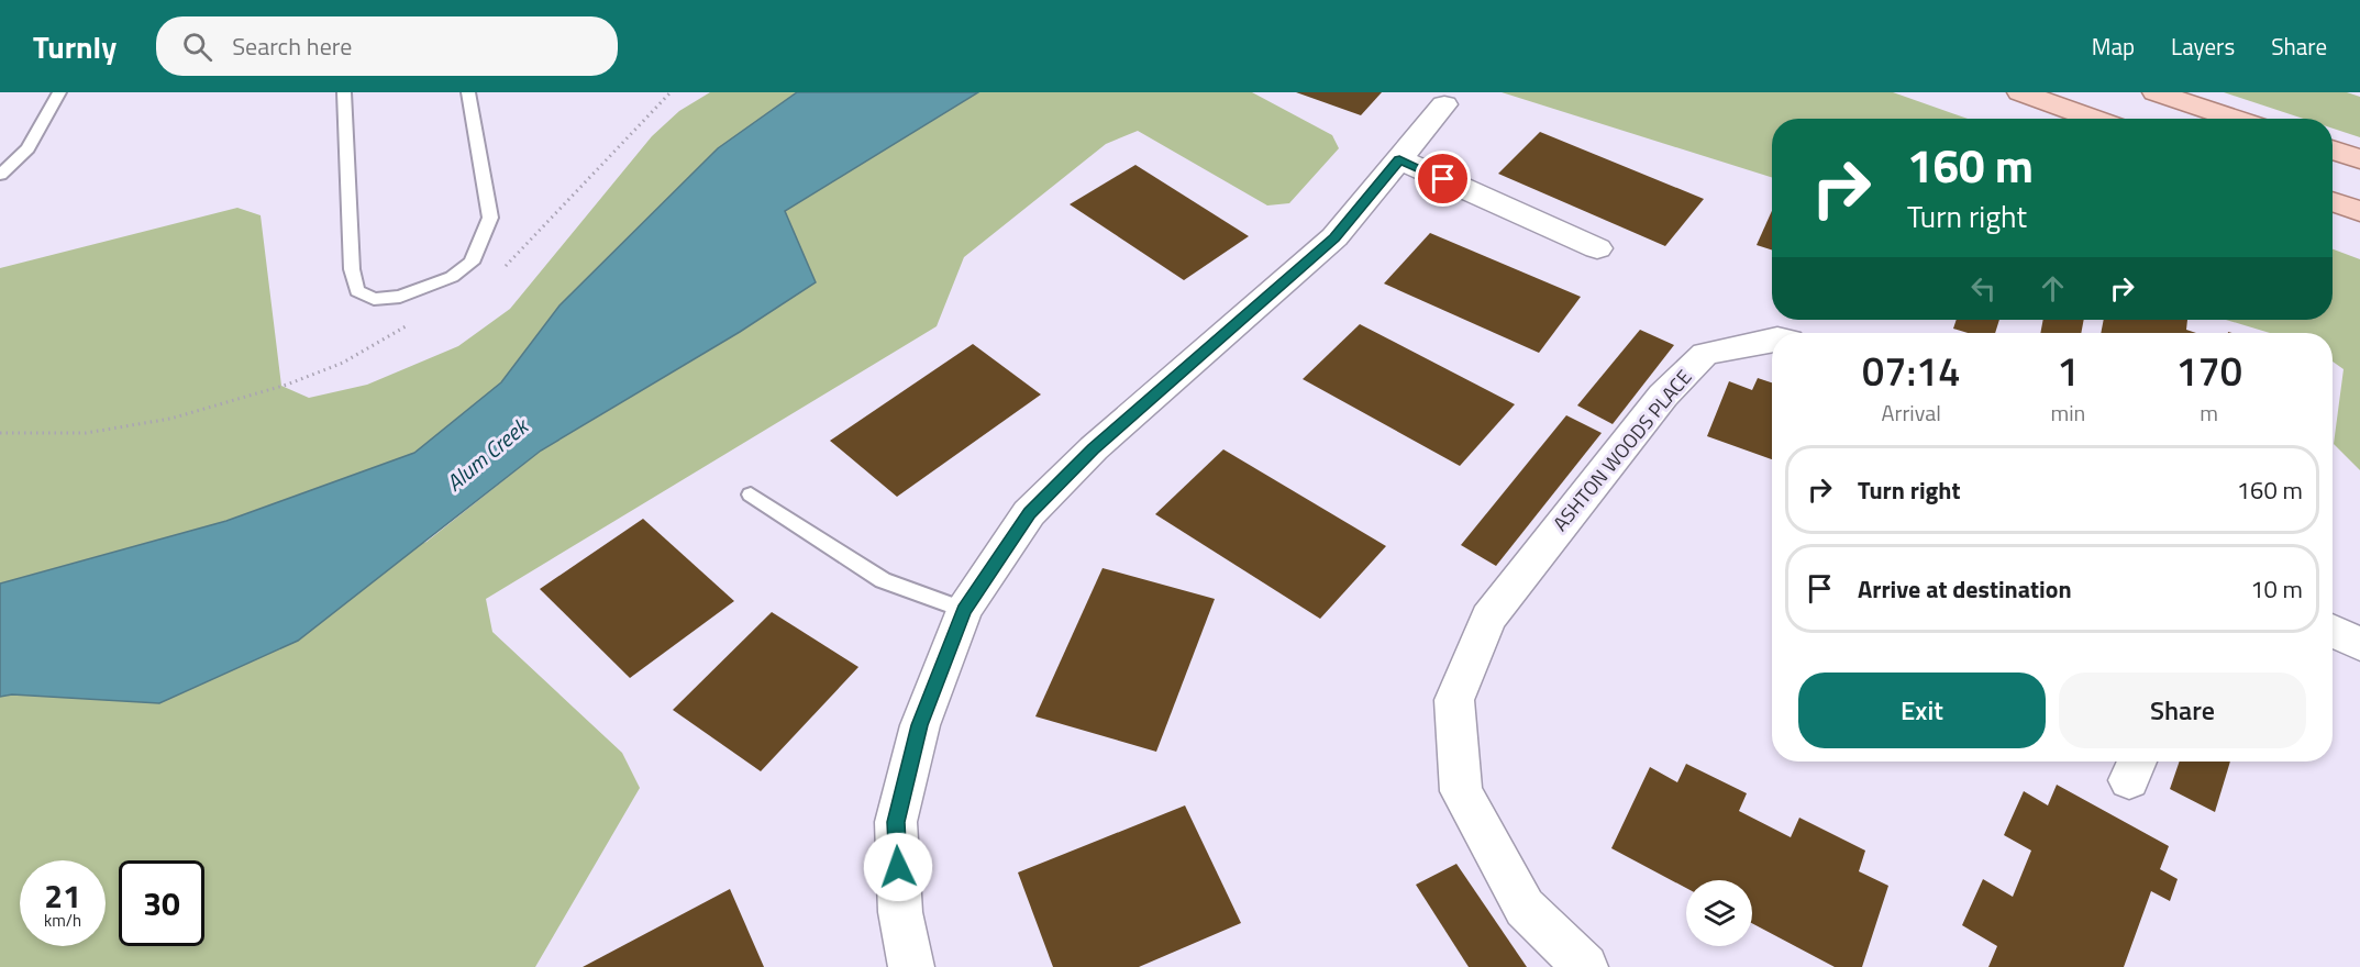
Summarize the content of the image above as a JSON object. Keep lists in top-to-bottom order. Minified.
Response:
{"streets":{"street":["ASHTON WOODS PLACE"]},"water":["Alum Creek"],"page":{"header":"Turnly","search":"Search here","nav":["Map","Layers","Share"],"turn":["160 m","Turn right"],"eta":["07:14","Arrival","1","min","170","m"],"list":[{"name":"Turn right","value":"160 m"},{"name":"Arrive at destination","value":"10 m"}],"buttons":["Exit","Share"],"speed":"21 km/h","limit":"30"}}
